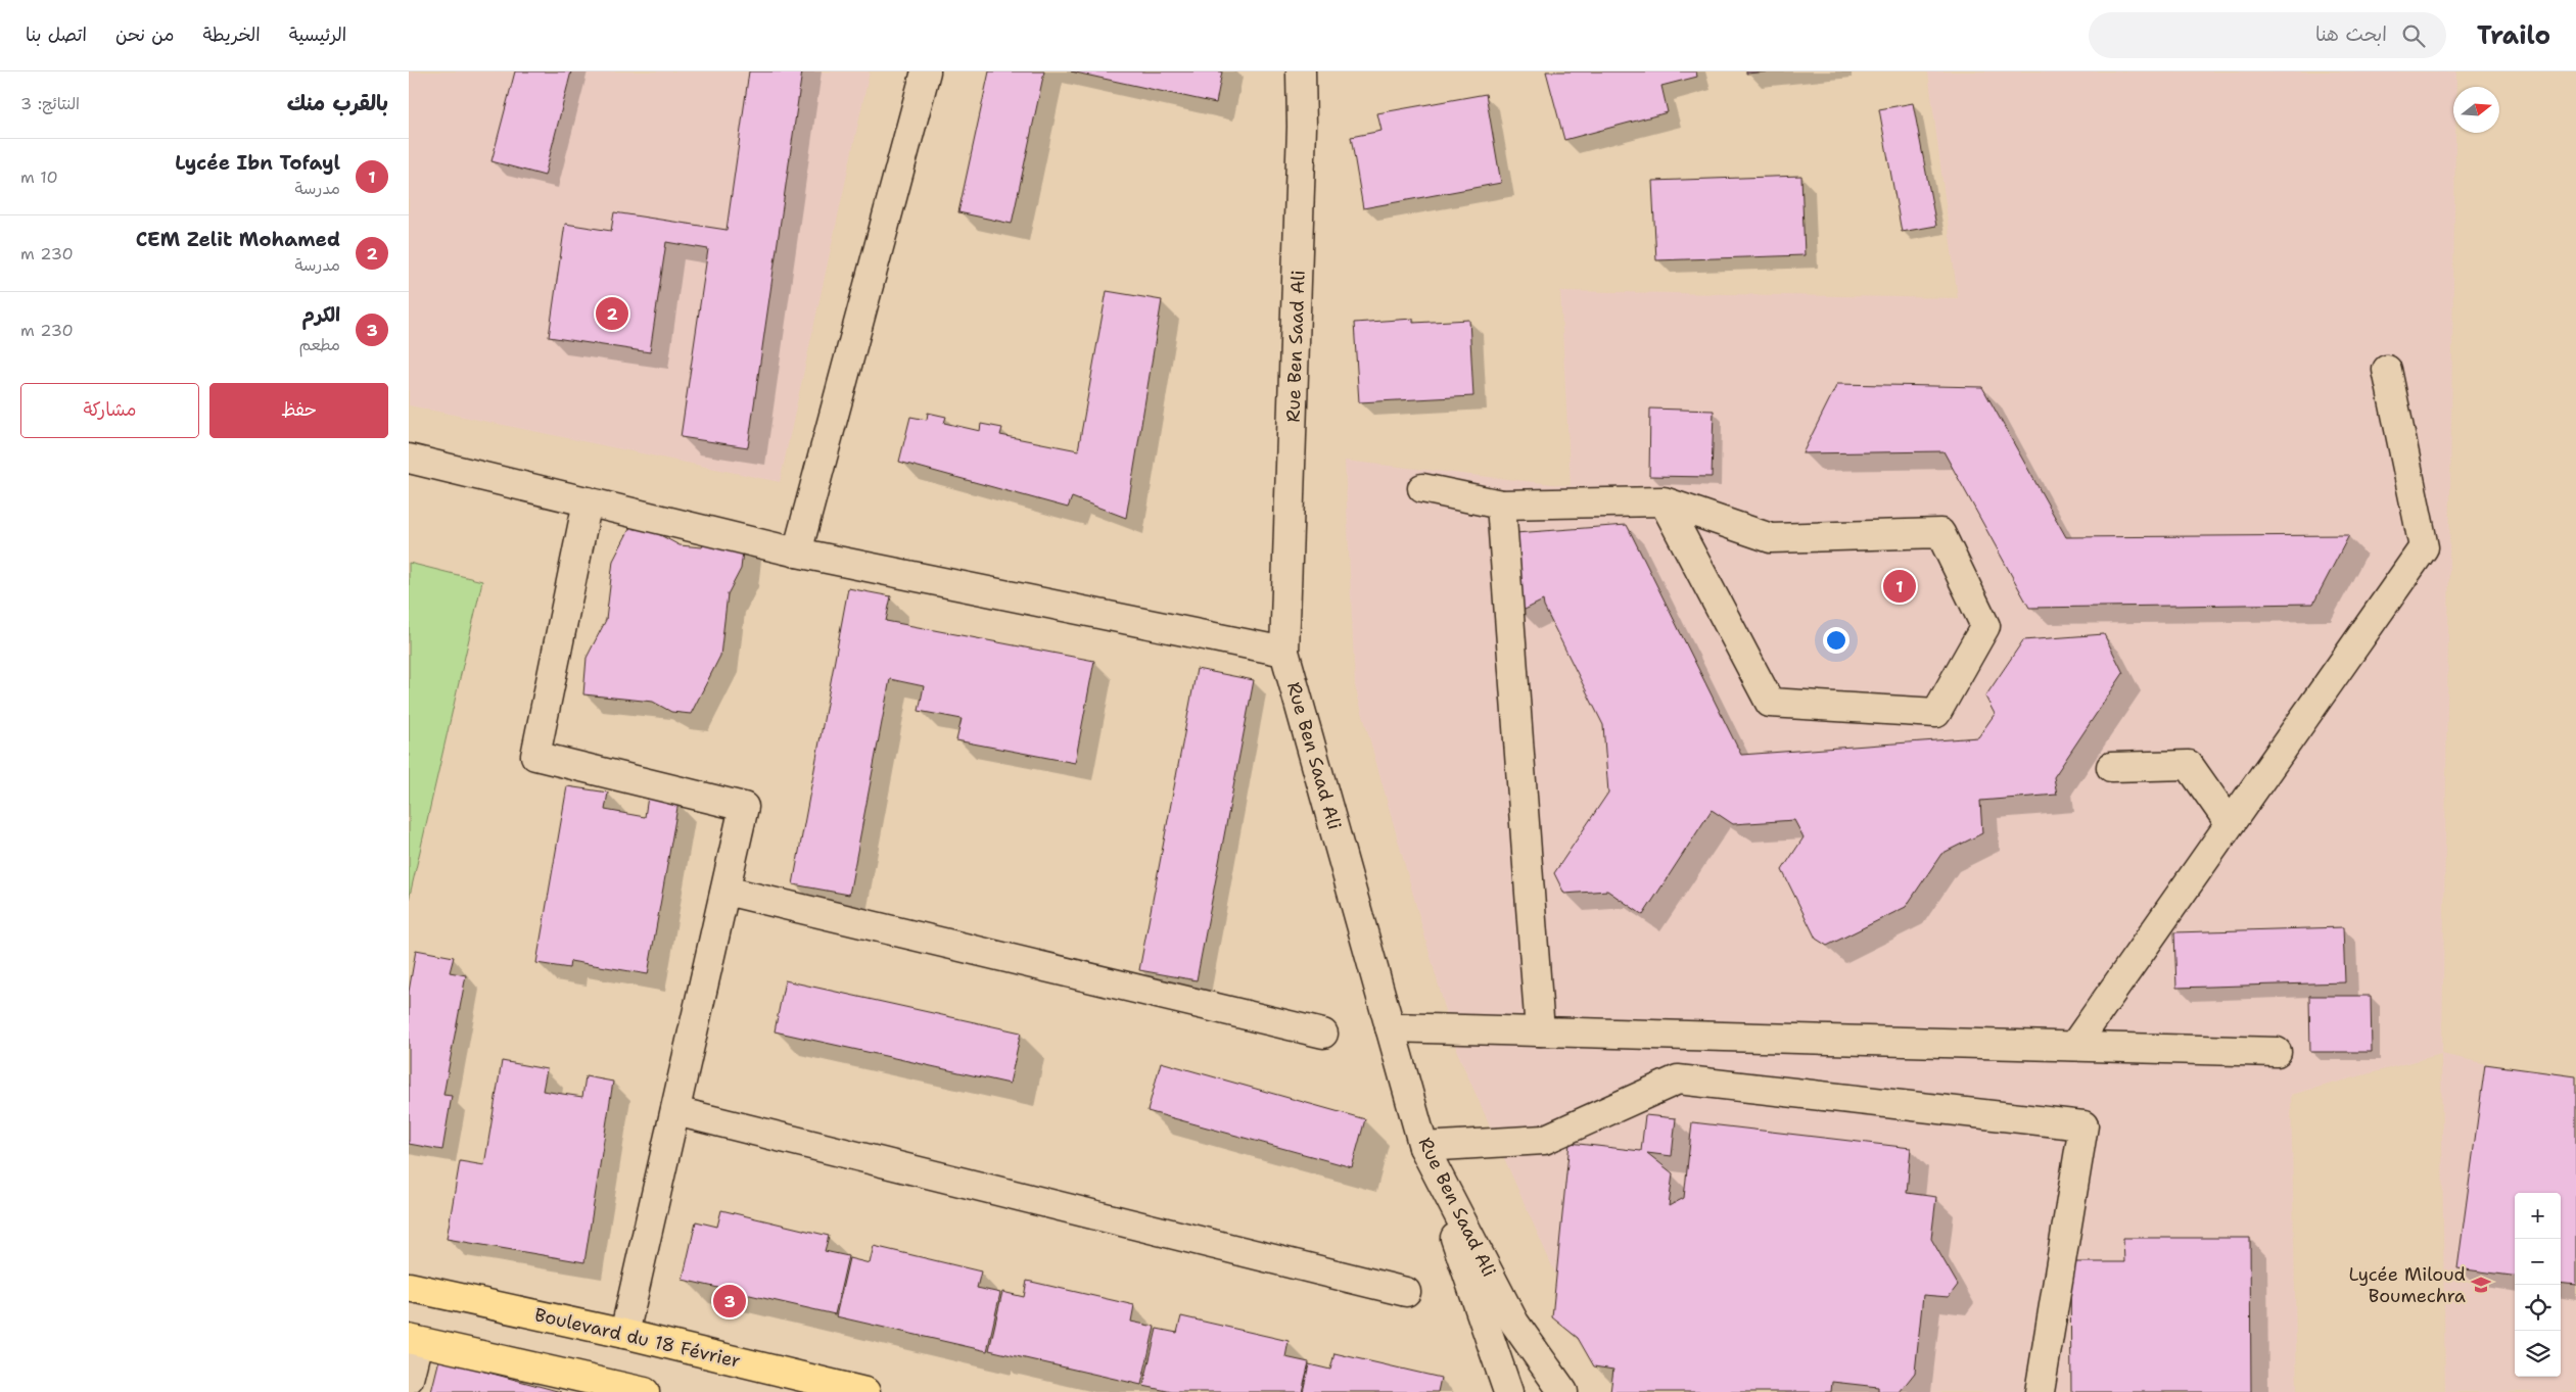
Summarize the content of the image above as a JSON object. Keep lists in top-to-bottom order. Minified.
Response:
{"streets":{"main road":["Boulevard du 18 Février"],"street":["Rue Ben Saad Ali"]},"places":{"school or university":["Lycée Miloud Boumechra"]},"north":"right","page":{"header":"Trailo","search":"ابحث هنا","nav":["الرئيسية","الخريطة","من نحن","اتصل بنا"],"heading":["بالقرب منك","النتائج: 3"],"list":[{"mark":"1","name":"Lycée Ibn Tofayl","note":"مدرسة","value":"10 m"},{"mark":"2","name":"CEM Zelit Mohamed","note":"مدرسة","value":"230 m"},{"mark":"3","name":"الكرم","note":"مطعم","value":"230 m"}],"pins":["2","1","3"],"buttons":["حفظ","مشاركة"],"map_buttons":["+","−"]}}
